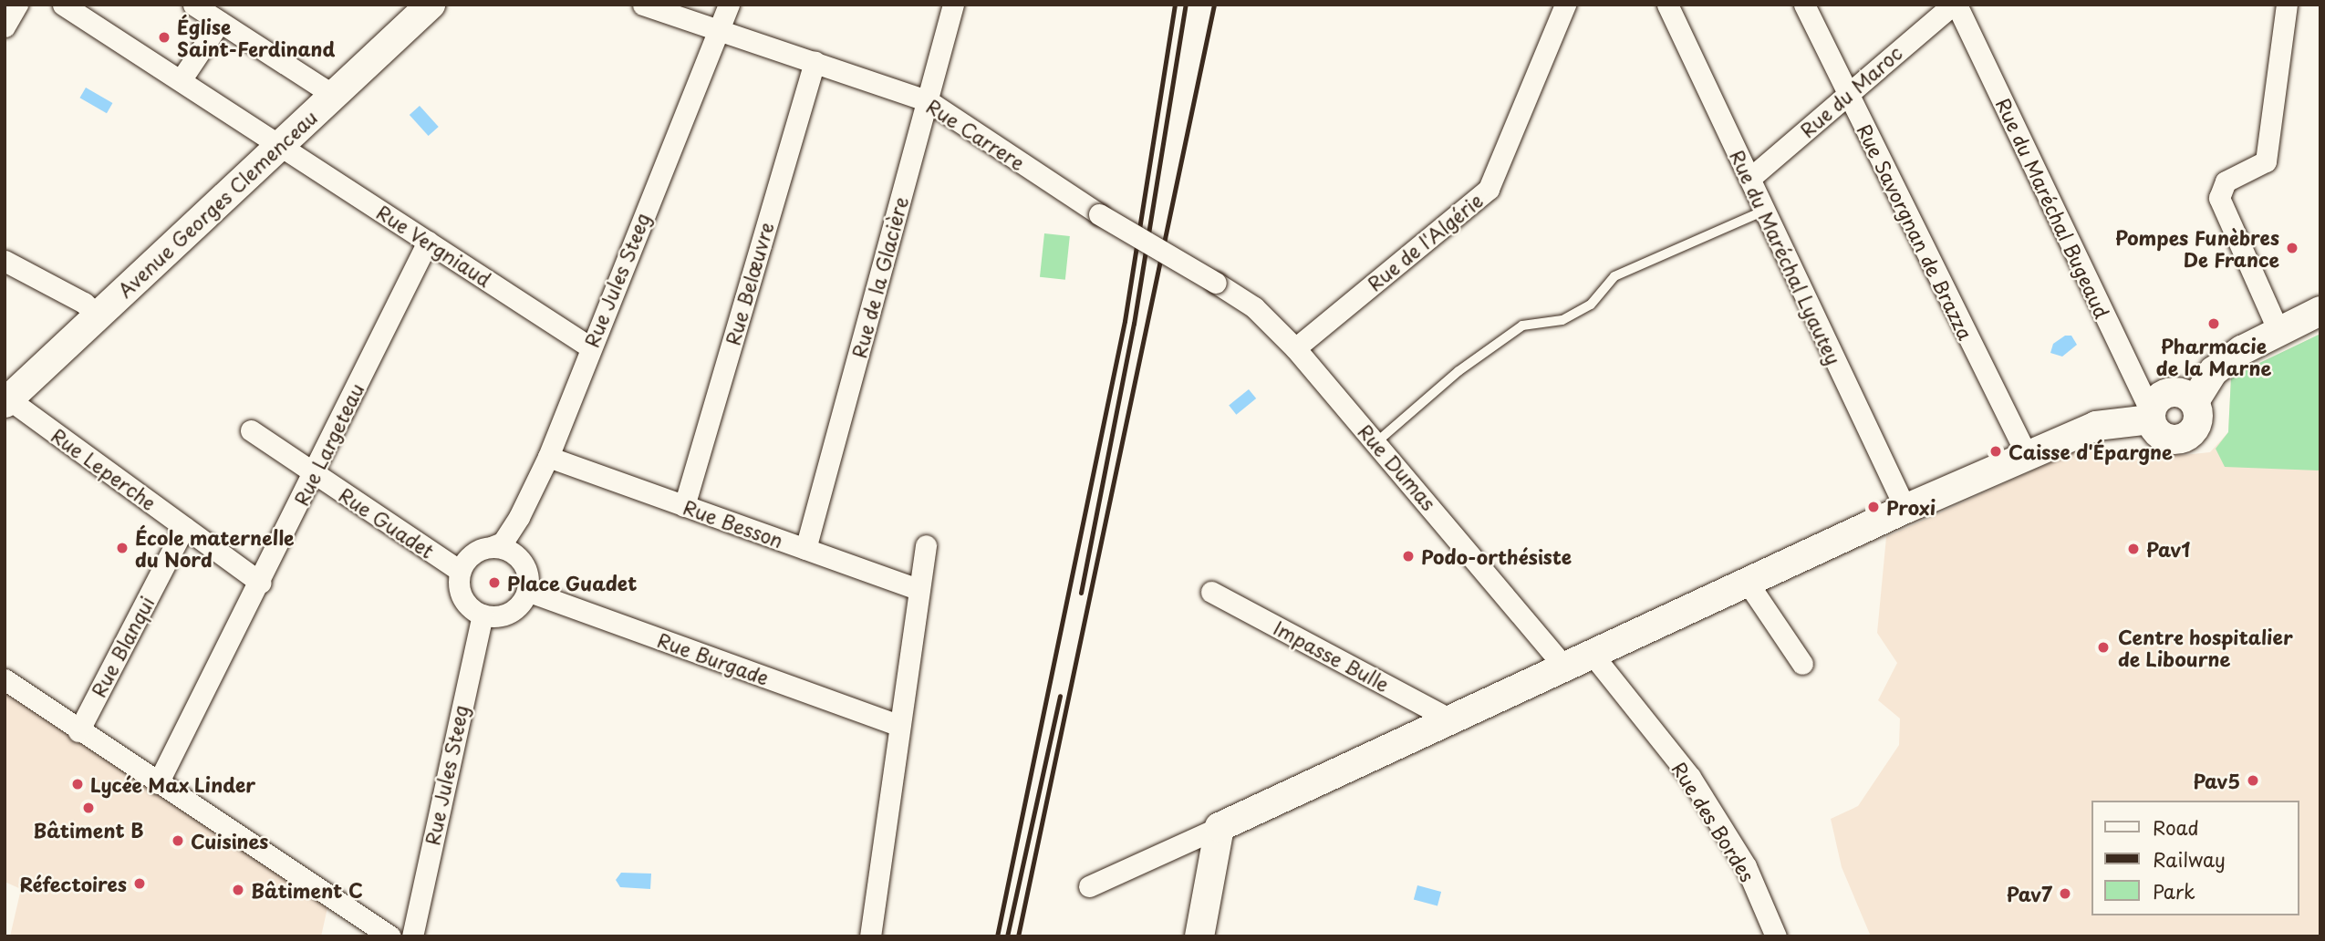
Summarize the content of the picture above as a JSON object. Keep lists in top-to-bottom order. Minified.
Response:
{"streets":{"main road":["Avenue Georges Clemenceau"],"street":["Rue du Maroc","Rue Carrere","Rue du Maréchal Bugeaud","Rue Savorgnan de Brazza","Rue de l'Algérie","Rue Vergniaud","Rue du Maréchal Lyautey","Rue de la Glacière","Rue Jules Steeg","Rue Belœuvre","Rue Largeteau","Rue Dumas","Rue Leperche","Rue Guadet","Rue Besson","Rue Blanqui","Impasse Bulle","Rue Burgade","Rue des Bordes"]},"crossings":[["Rue du Maroc","Rue du Maréchal Bugeaud"],["Rue du Maroc","Rue Savorgnan de Brazza"],["Rue du Maroc","Rue du Maréchal Lyautey"],["Rue Carrere","Rue de la Glacière"],["Rue Carrere","Rue Jules Steeg"],["Rue Carrere","Rue Belœuvre"],["Rue Carrere","Rue Dumas"],["Avenue Georges Clemenceau","Rue Vergniaud"],["Avenue Georges Clemenceau","Rue Leperche"],["Rue de l'Algérie","Rue Dumas"],["Rue Vergniaud","Rue Jules Steeg"],["Rue Vergniaud","Rue Largeteau"],["Rue de la Glacière","Rue Besson"],["Rue Jules Steeg","Rue Guadet"],["Rue Jules Steeg","Rue Besson"],["Rue Jules Steeg","Rue Burgade"],["Rue Belœuvre","Rue Besson"],["Rue Largeteau","Rue Leperche"],["Rue Largeteau","Rue Guadet"],["Rue Leperche","Rue Blanqui"],["Rue Guadet","Rue Burgade"]],"places":["Église Saint-Ferdinand","Pompes Funèbres De France","Pharmacie de la Marne","Caisse d'Épargne","Proxi","École maternelle du Nord","Pav1","Podo-orthésiste","Place Guadet","Centre hospitalier de Libourne","Pav5","Lycée Max Linder","Bâtiment B","Cuisines","Réfectoires","Bâtiment C","Pav7"],"legend":["Road","Railway","Park"]}
